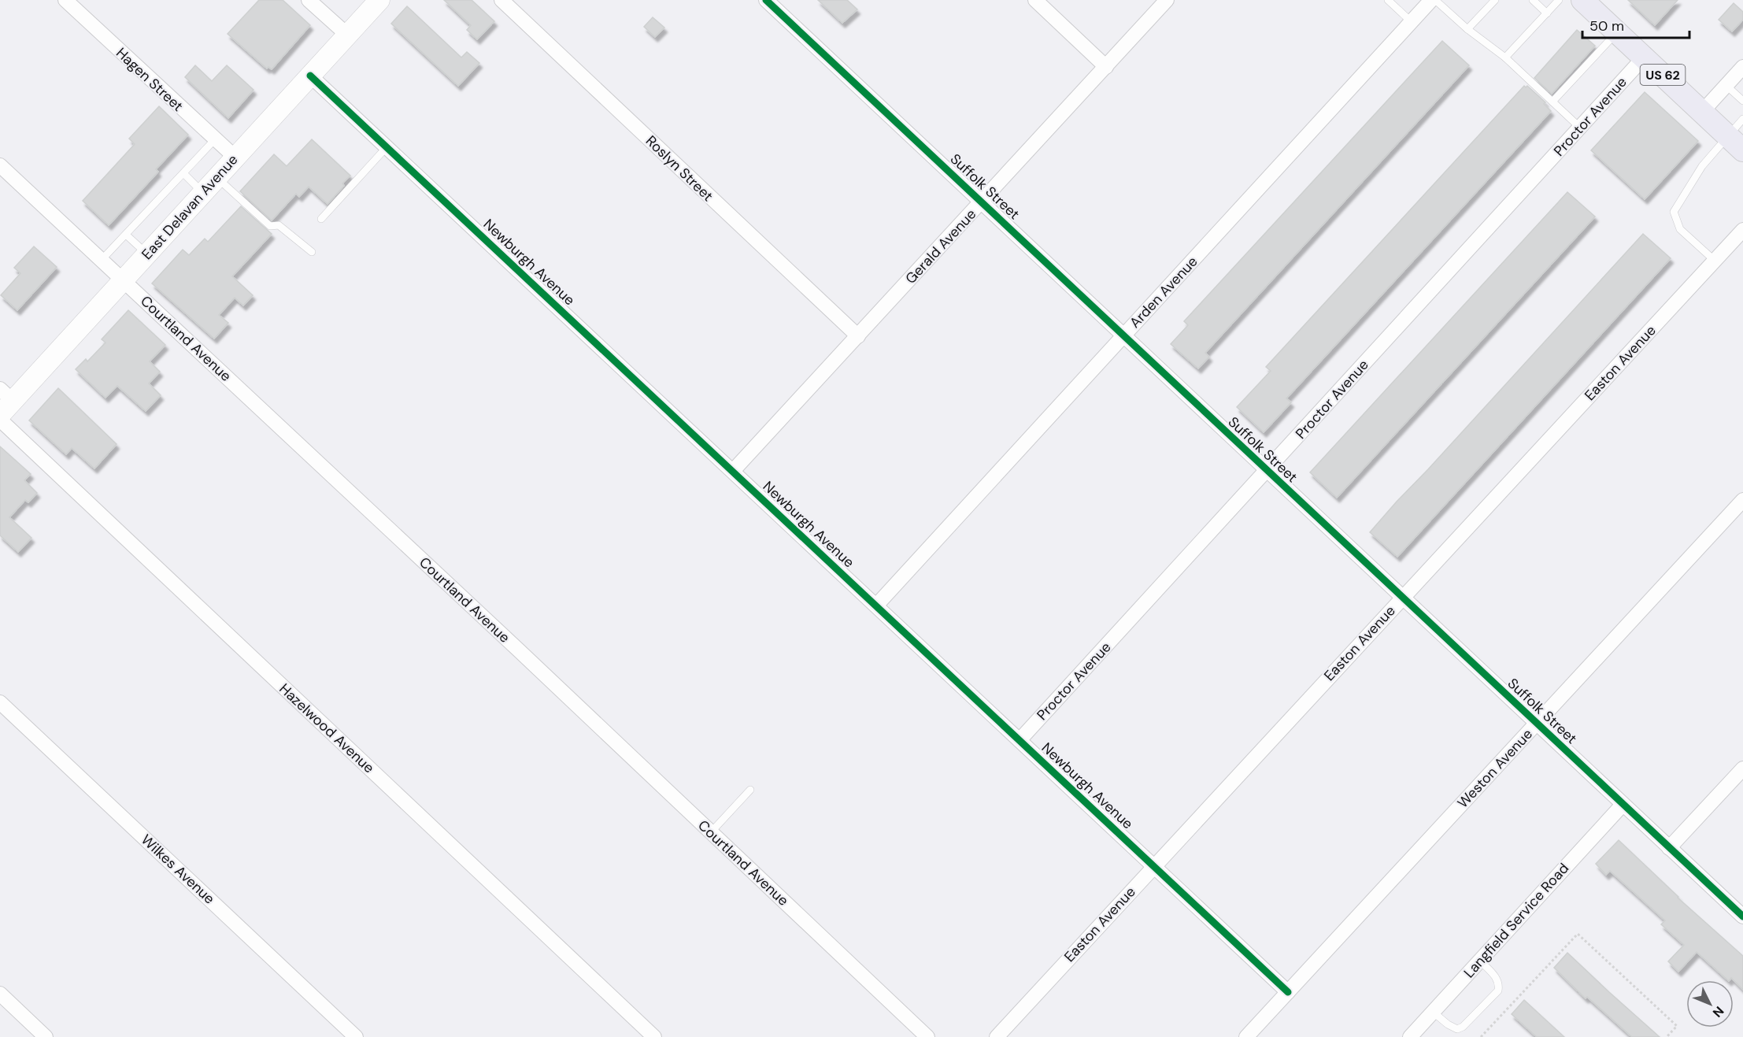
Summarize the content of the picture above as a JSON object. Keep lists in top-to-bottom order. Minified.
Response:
{"streets":{"main road":["US 62"],"street":["Hagen Street","Proctor Avenue","Roslyn Street","Suffolk Street","East Delavan Avenue","Gerald Avenue","Newburgh Avenue","Arden Avenue","Courtland Avenue","Easton Avenue","Hazelwood Avenue","Weston Avenue","Wilkes Avenue","Langfield Service Road"]},"crossings":[["US 62","Proctor Avenue"],["Hagen Street","East Delavan Avenue"],["Proctor Avenue","Suffolk Street"],["Proctor Avenue","Newburgh Avenue"],["Roslyn Street","Gerald Avenue"],["Suffolk Street","Gerald Avenue"],["Suffolk Street","Arden Avenue"],["Suffolk Street","Easton Avenue"],["Suffolk Street","Weston Avenue"],["Suffolk Street","Langfield Service Road"],["East Delavan Avenue","Newburgh Avenue"],["East Delavan Avenue","Courtland Avenue"],["Gerald Avenue","Newburgh Avenue"],["Newburgh Avenue","Arden Avenue"],["Newburgh Avenue","Easton Avenue"],["Newburgh Avenue","Weston Avenue"]],"scale_bar":"50 m","north":"bottom right"}
